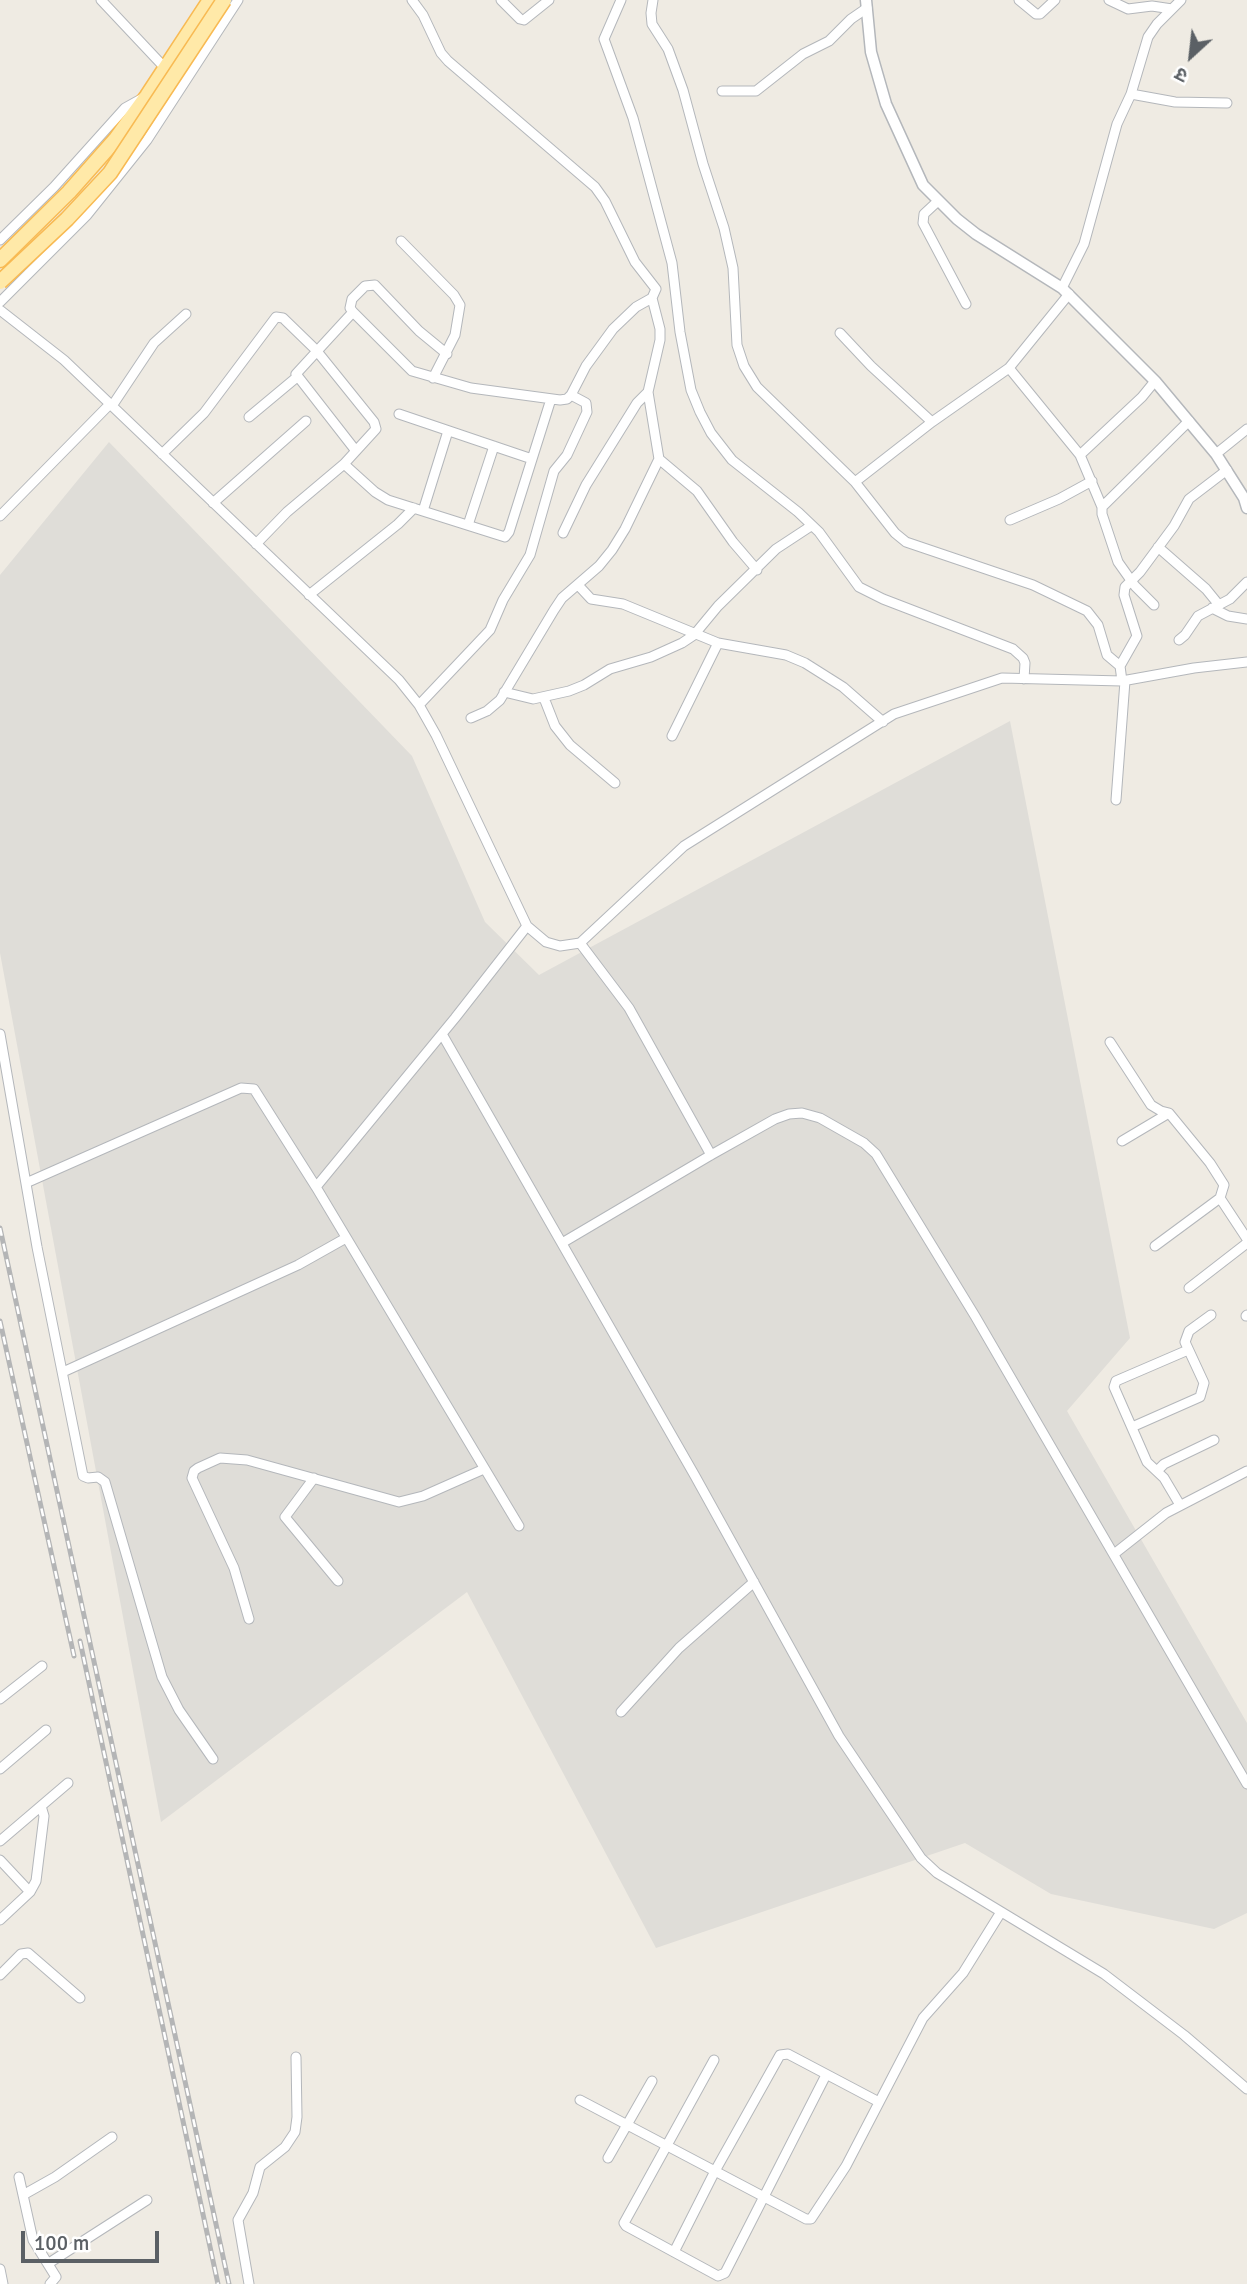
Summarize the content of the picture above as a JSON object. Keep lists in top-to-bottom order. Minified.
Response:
{"scale_bar":"100 m","north":"bottom left"}
